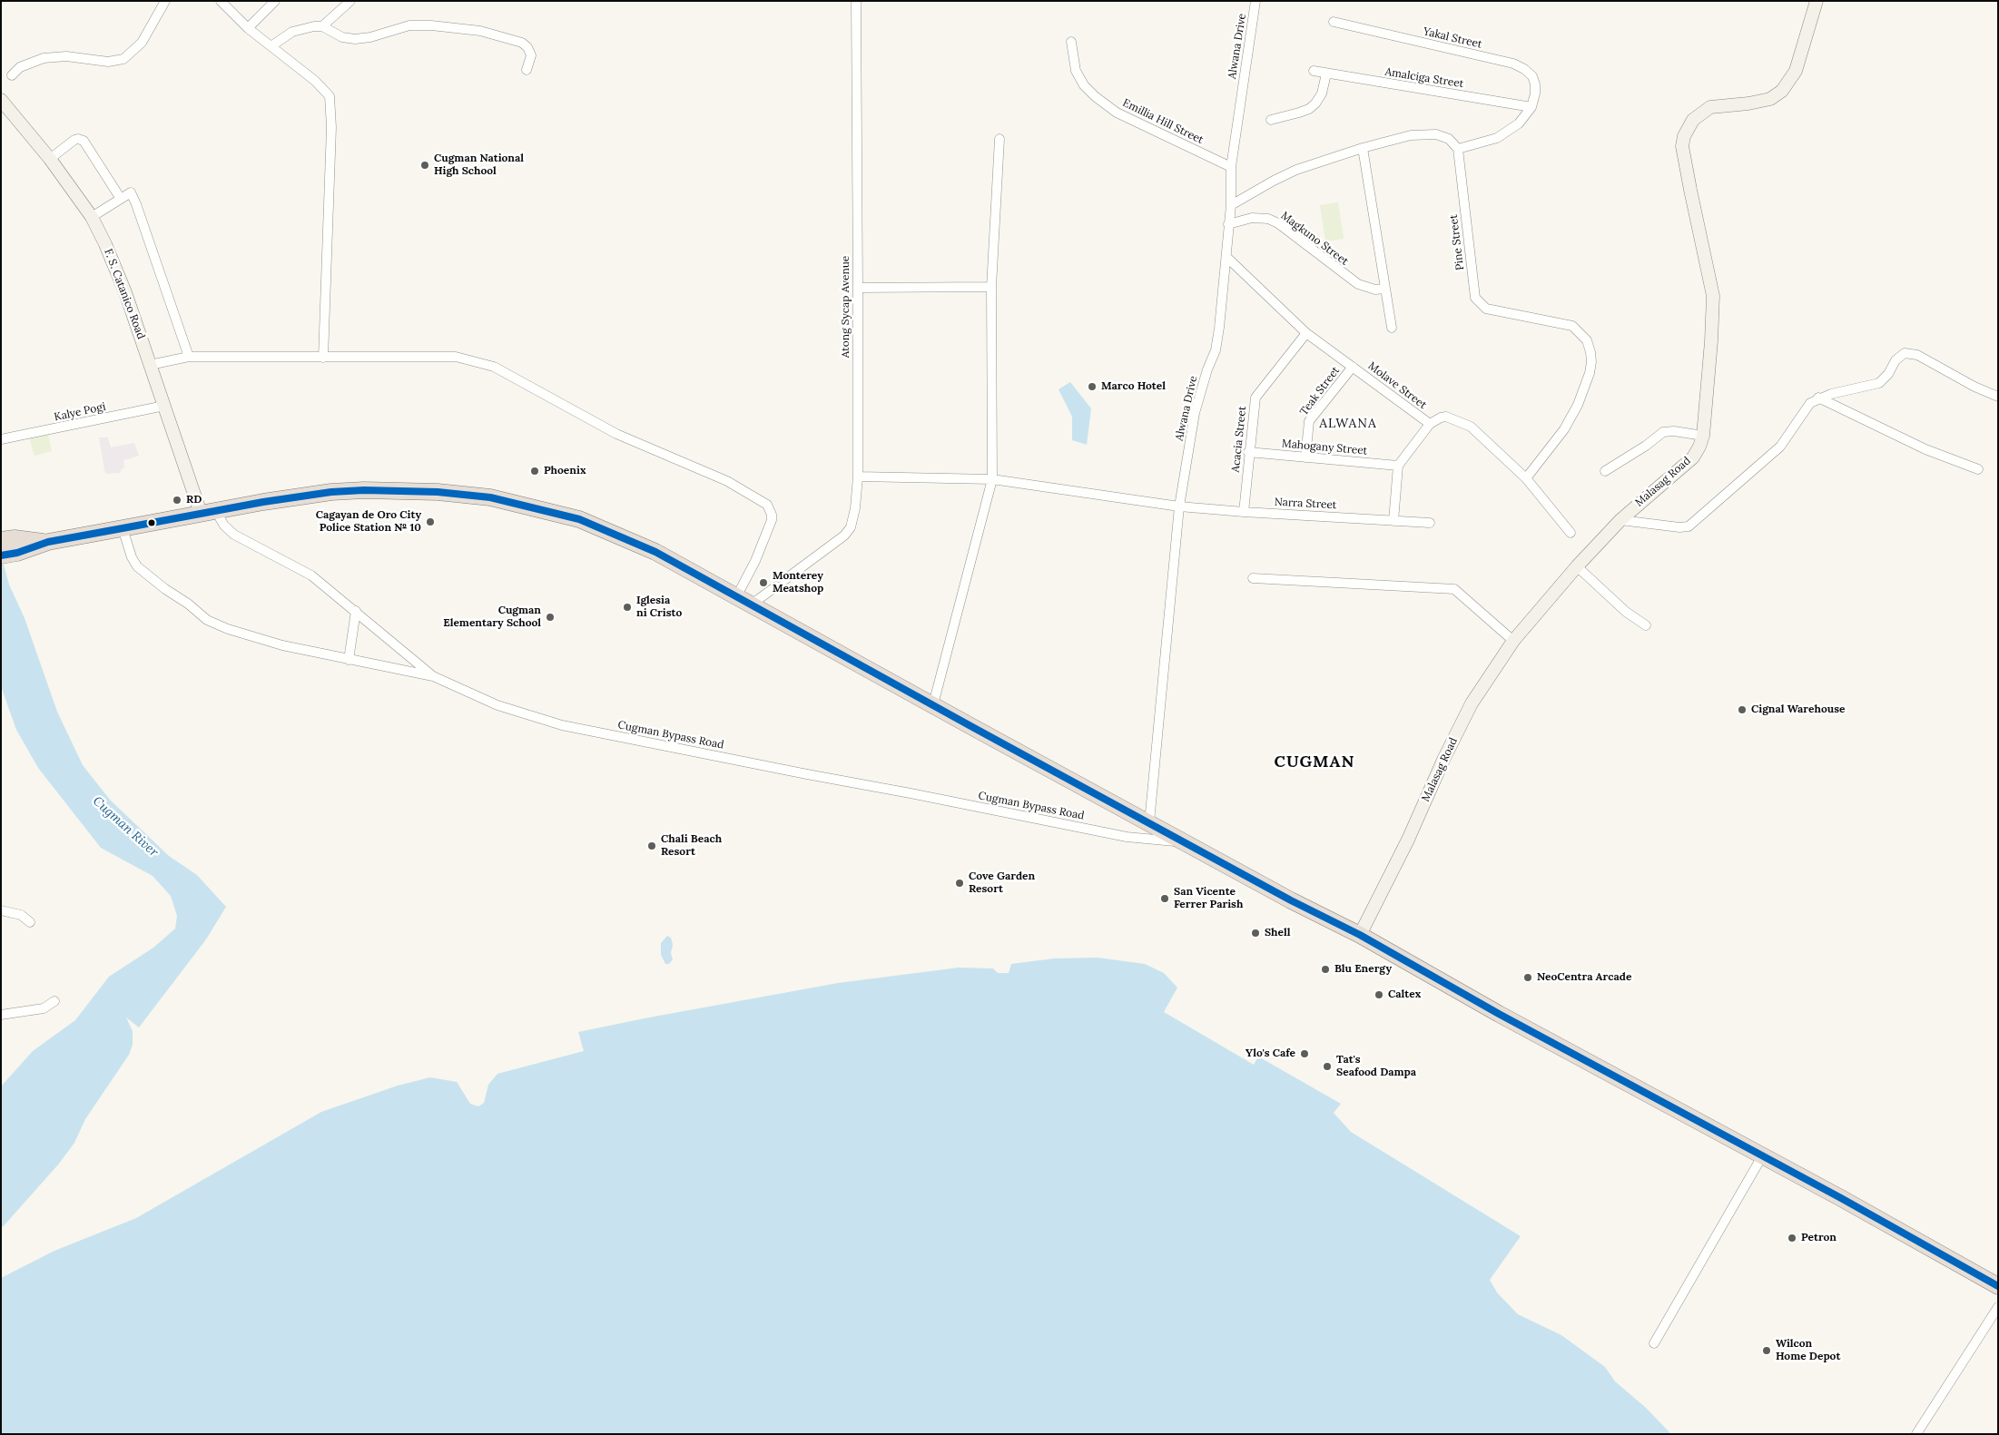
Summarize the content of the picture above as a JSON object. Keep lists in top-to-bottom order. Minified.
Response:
{"streets":{"street":["Yakal Street","Alwana Drive","Amalciga Street","Emillia Hill Street","Magkuno Street","Pine Street","F. S. Catanico Road","Atong Sycap Avenue","Molave Street","Teak Street","Kalye Pogi","Acacia Street","Mahogany Street","Malasag Road","Narra Street","Cugman Bypass Road"]},"crossings":[["Yakal Street","Amalciga Street"],["Alwana Drive","Emillia Hill Street"],["Alwana Drive","Magkuno Street"],["Alwana Drive","Molave Street"],["Alwana Drive","Narra Street"],["Pine Street","Molave Street"],["F. S. Catanico Road","Kalye Pogi"],["F. S. Catanico Road","Cugman Bypass Road"],["Atong Sycap Avenue","Narra Street"],["Molave Street","Teak Street"],["Molave Street","Acacia Street"],["Teak Street","Mahogany Street"],["Acacia Street","Mahogany Street"],["Acacia Street","Narra Street"]],"districts":["ALWANA","CUGMAN"],"water":["Cugman River"],"places":["Cugman National High School","Marco Hotel","Phoenix","RD","Cagayan de Oro City Police Station № 10","Monterey Meatshop","Iglesia ni Cristo","Cugman Elementary School","Cignal Warehouse","Chali Beach Resort","Cove Garden Resort","San Vicente Ferrer Parish","Shell","Blu Energy","NeoCentra Arcade","Caltex","Ylo's Cafe","Tat's Seafood Dampa","Petron","Wilcon Home Depot"]}
